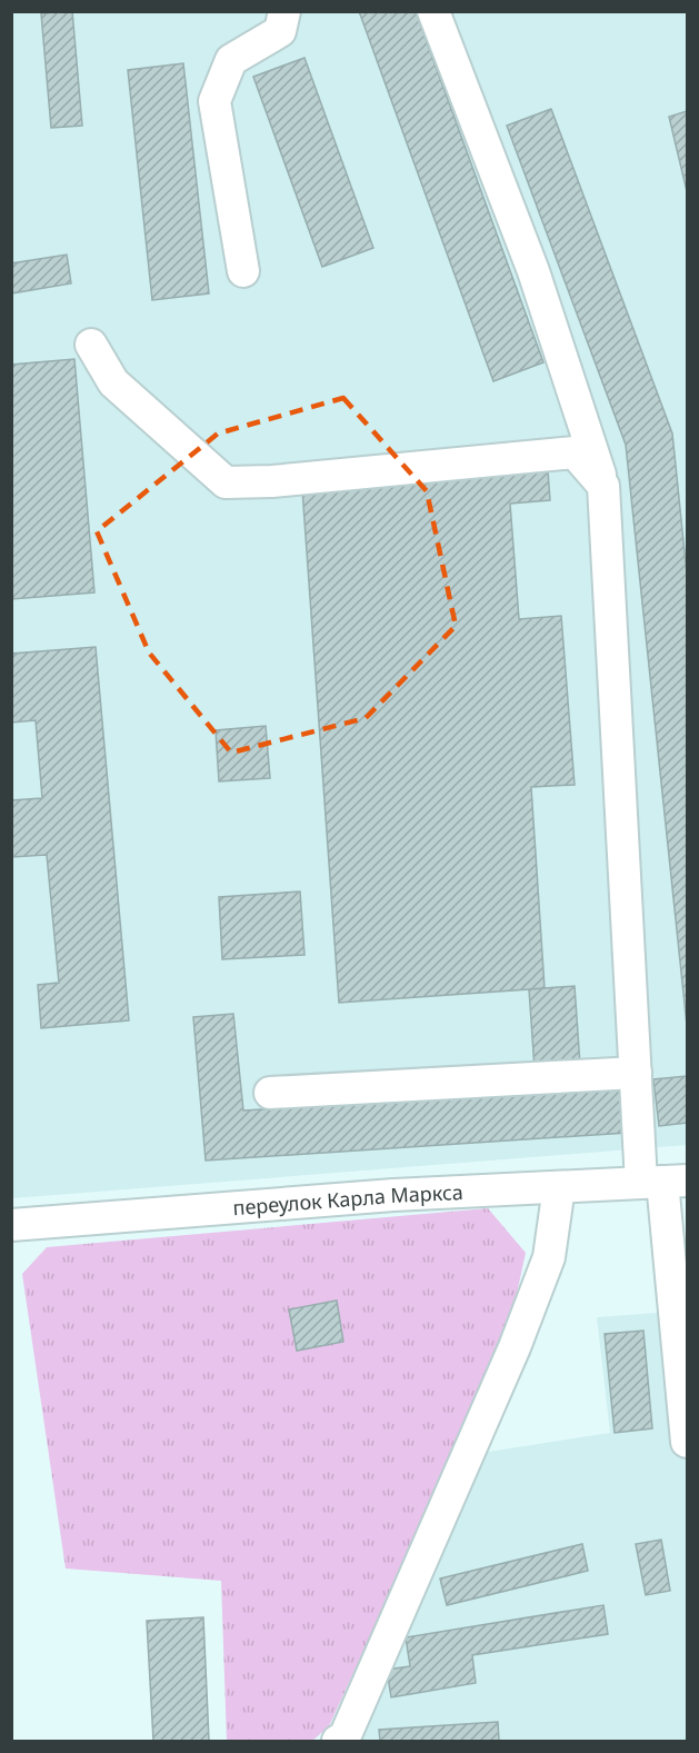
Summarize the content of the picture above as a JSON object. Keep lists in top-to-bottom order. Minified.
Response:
{"streets":{"street":["переулок Карла Маркса"]}}
